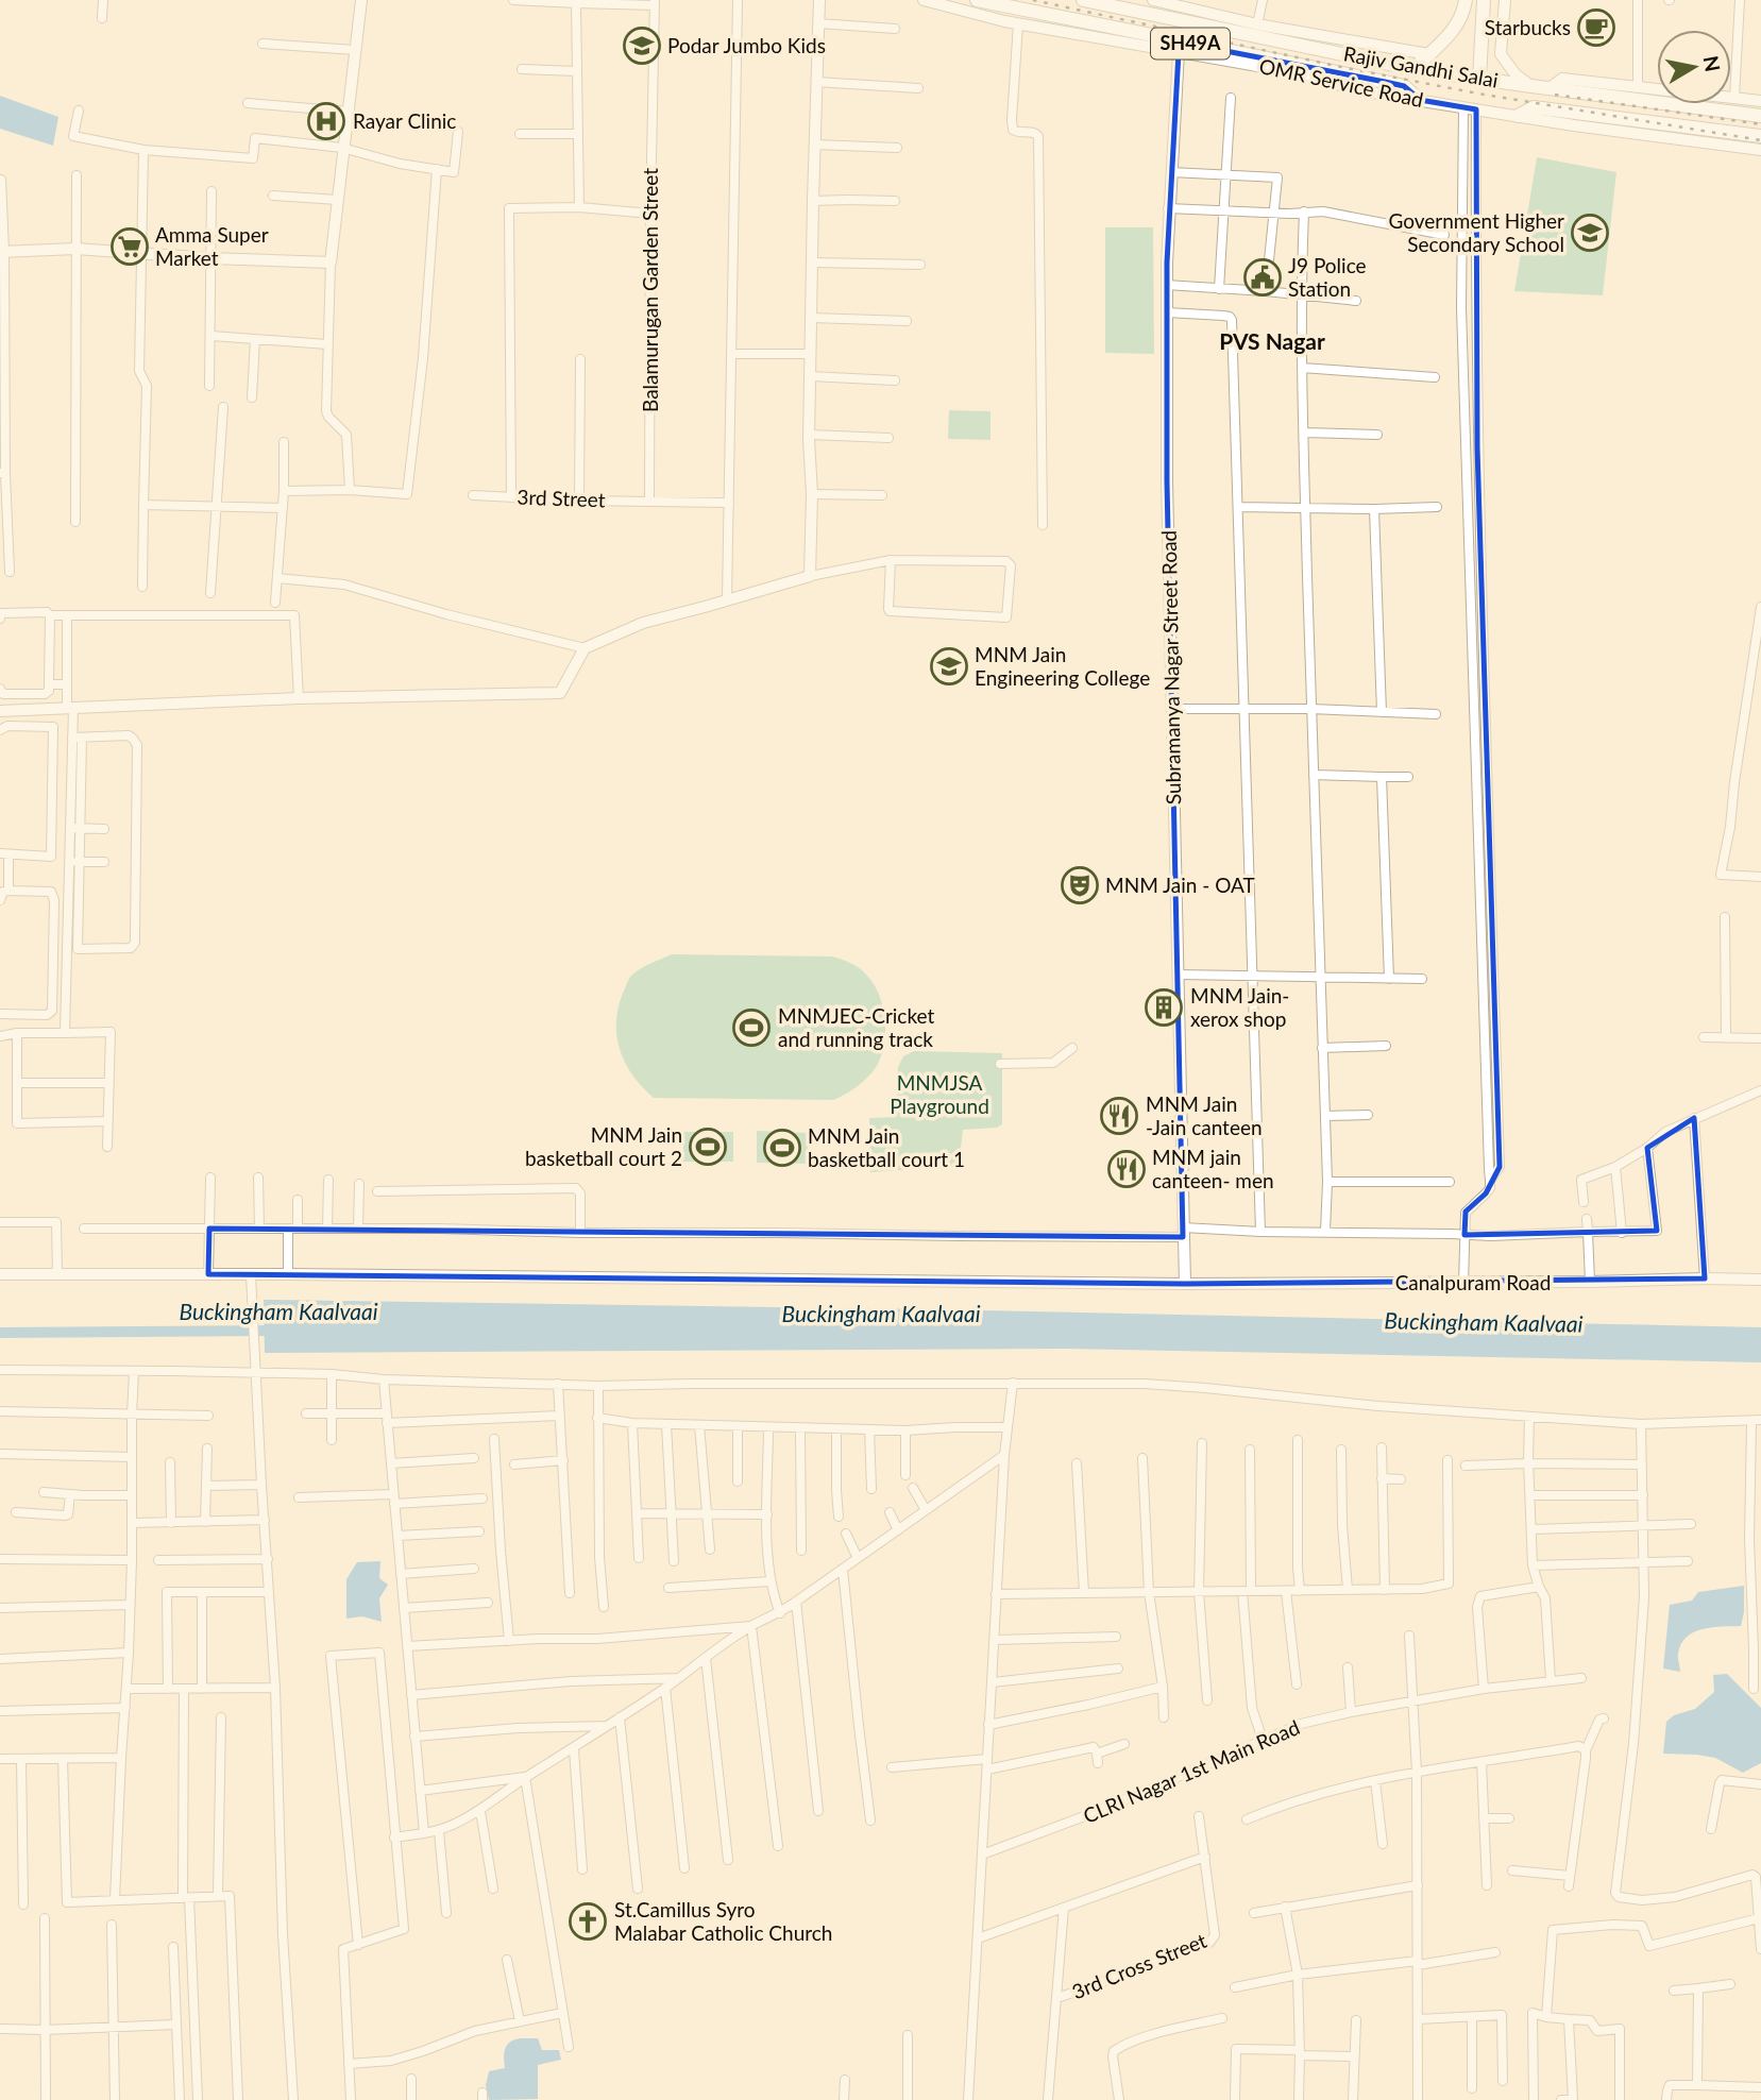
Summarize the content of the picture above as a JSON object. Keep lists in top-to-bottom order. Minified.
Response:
{"streets":{"main road":["SH49A","Rajiv Gandhi Salai"],"street":["OMR Service Road","Balamurugan Garden Street","3rd Street","Subramanya Nagar Street Road","Canalpuram Road","CLRI Nagar 1st Main Road","3rd Cross Street"]},"crossings":[["Rajiv Gandhi Salai","OMR Service Road"],["Rajiv Gandhi Salai","Subramanya Nagar Street Road"],["OMR Service Road","Subramanya Nagar Street Road"],["Balamurugan Garden Street","3rd Street"],["Subramanya Nagar Street Road","Canalpuram Road"]],"districts":["PVS Nagar"],"water":["Buckingham Kaalvaai"],"parks":["MNMJSA Playground"],"places":{"cafe":["Starbucks"],"school or university":["Podar Jumbo Kids","Government Higher Secondary School","MNM Jain Engineering College"],"hospital":["Rayar Clinic"],"supermarket":["Amma Super Market"],"public building":["J9 Police Station"],"theatre":["MNM Jain - OAT"],"building":["MNM Jain- xerox shop"],"sports":["MNMJEC-Cricket and running track","MNM Jain basketball court 2","MNM Jain basketball court 1"],"restaurant":["MNM Jain -Jain canteen","MNM jain canteen- men"],"church":["St.Camillus Syro Malabar Catholic Church"]},"north":"right"}
